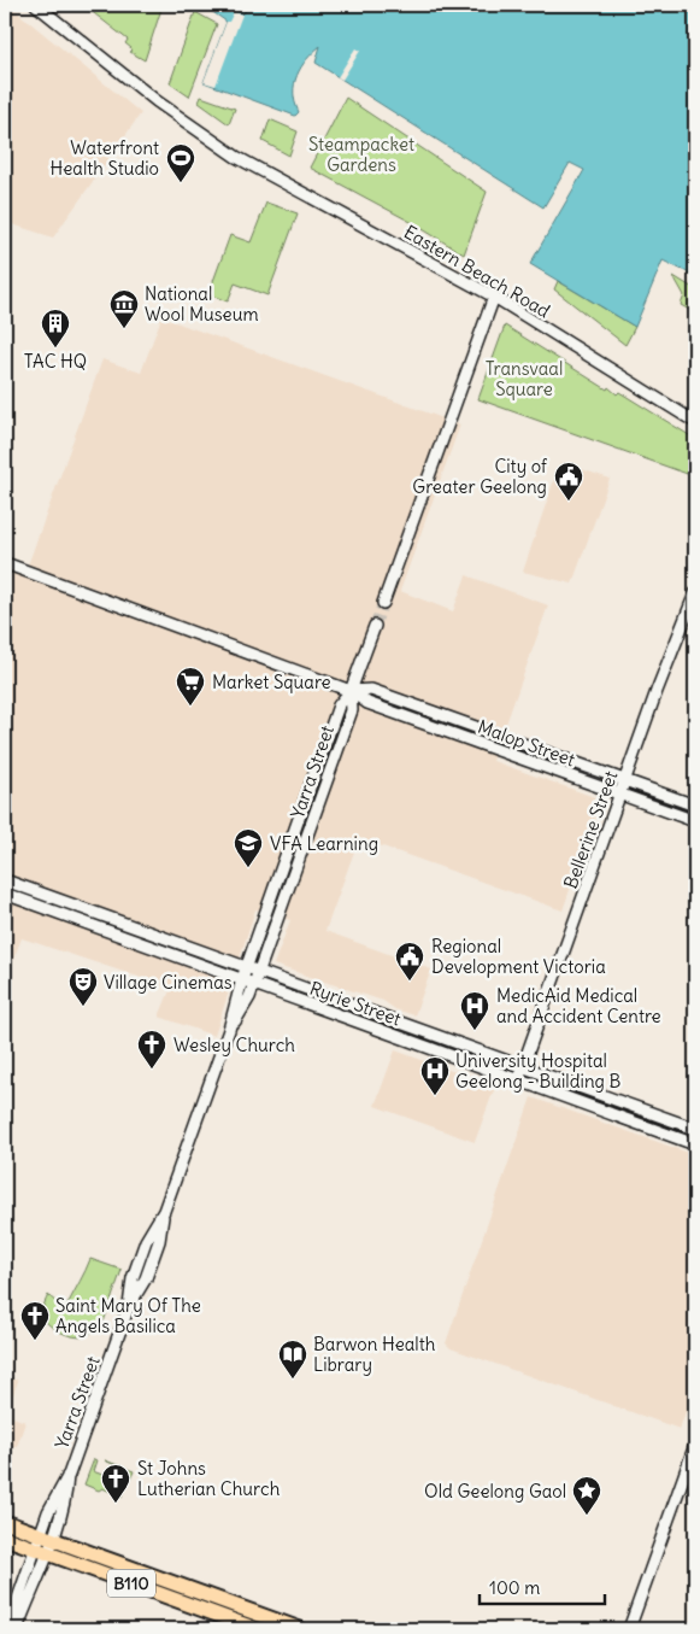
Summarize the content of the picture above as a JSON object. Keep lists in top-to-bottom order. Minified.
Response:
{"streets":{"highway":["B110"],"street":["Eastern Beach Road","Malop Street","Yarra Street","Bellerine Street","Ryrie Street"]},"crossings":[["Malop Street","Yarra Street"],["Malop Street","Bellerine Street"],["Yarra Street","Ryrie Street"],["Yarra Street","B110"],["Bellerine Street","Ryrie Street"]],"parks":["Steampacket Gardens","Transvaal Square"],"places":{"sports":["Waterfront Health Studio"],"museum":["National Wool Museum"],"building":["TAC HQ"],"public building":["City of Greater Geelong","Regional Development Victoria"],"supermarket":["Market Square"],"school or university":["VFA Learning"],"theatre":["Village Cinemas"],"hospital":["MedicAid Medical and Accident Centre","University Hospital Geelong - Building B"],"church":["Wesley Church","Saint Mary Of The Angels Basilica","St Johns Lutherian Church"],"library":["Barwon Health Library"],"place":["Old Geelong Gaol"]},"scale_bar":"100 m"}
